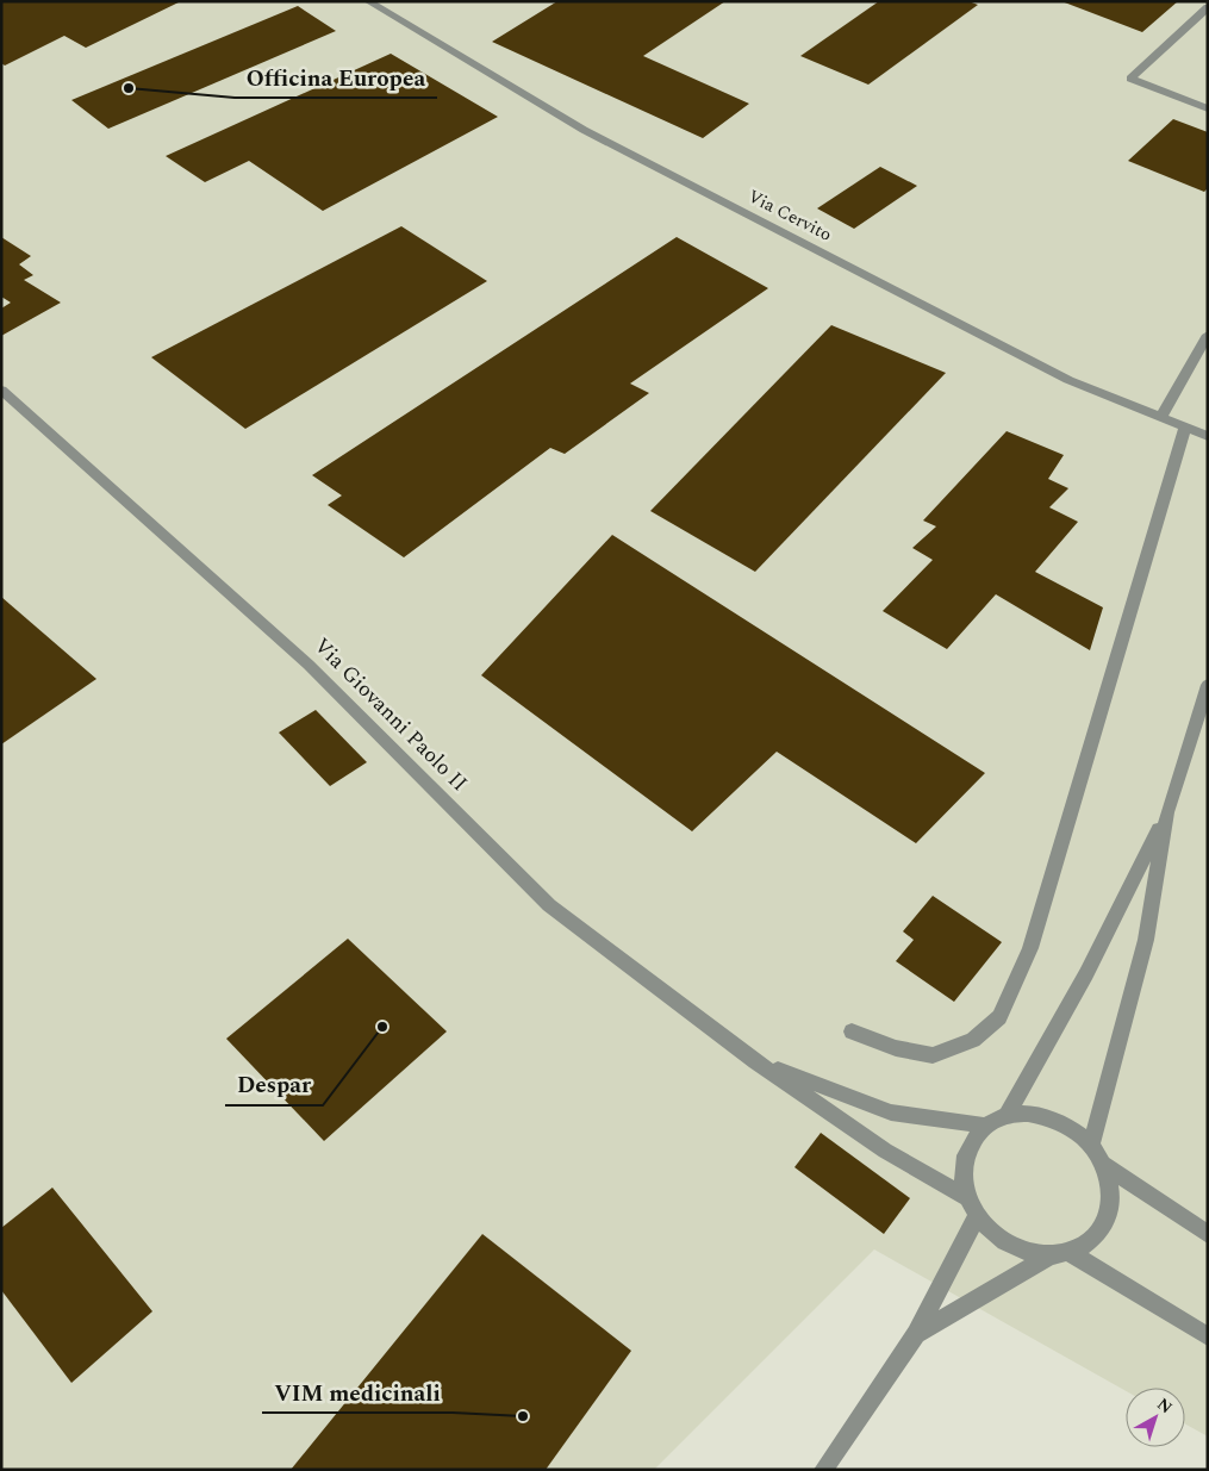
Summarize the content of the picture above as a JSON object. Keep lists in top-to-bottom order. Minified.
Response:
{"streets":{"street":["Via Cervito","Via Giovanni Paolo II"]},"places":["Officina Europea","Despar","VIM medicinali"],"north":"top right"}
